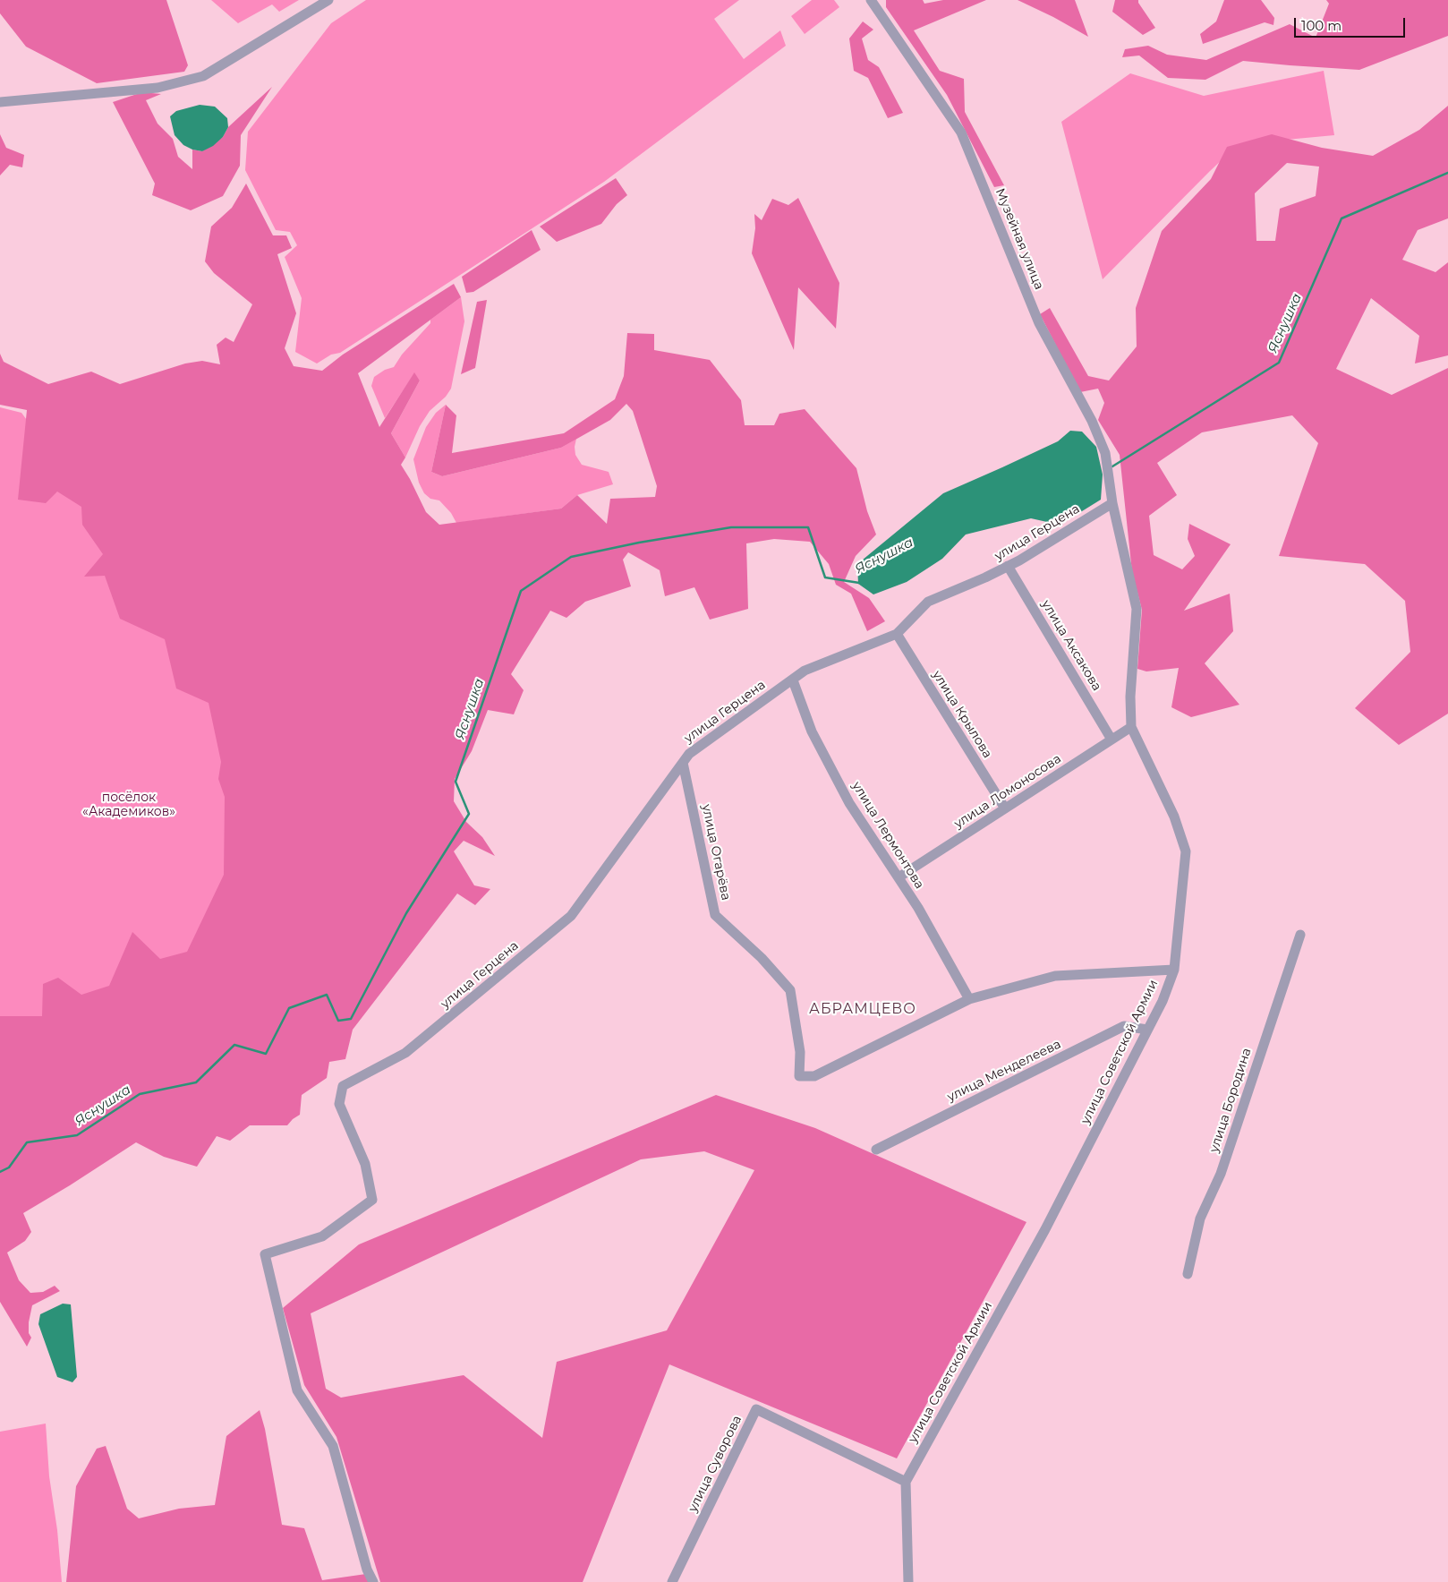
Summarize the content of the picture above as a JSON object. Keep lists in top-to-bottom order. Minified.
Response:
{"streets":{"street":["Музейная улица","улица Герцена","улица Аксакова","улица Крылова","улица Ломоносова","улица Лермонтова","улица Огарёва","улица Советской Армии","улица Менделеева","улица Бородина","улица Суворова"]},"crossings":[["Музейная улица","улица Герцена"],["Музейная улица","улица Советской Армии"],["улица Герцена","улица Аксакова"],["улица Герцена","улица Крылова"],["улица Герцена","улица Лермонтова"],["улица Герцена","улица Огарёва"],["улица Герцена","улица Советской Армии"],["улица Аксакова","улица Ломоносова"],["улица Крылова","улица Ломоносова"],["улица Ломоносова","улица Лермонтова"],["улица Ломоносова","улица Советской Армии"],["улица Лермонтова","улица Огарёва"],["улица Советской Армии","улица Менделеева"],["улица Советской Армии","улица Суворова"]],"districts":["АБРАМЦЕВО"],"water":["Яснушка"],"parks":["посёлок «Академиков»"],"scale_bar":"100 m"}
